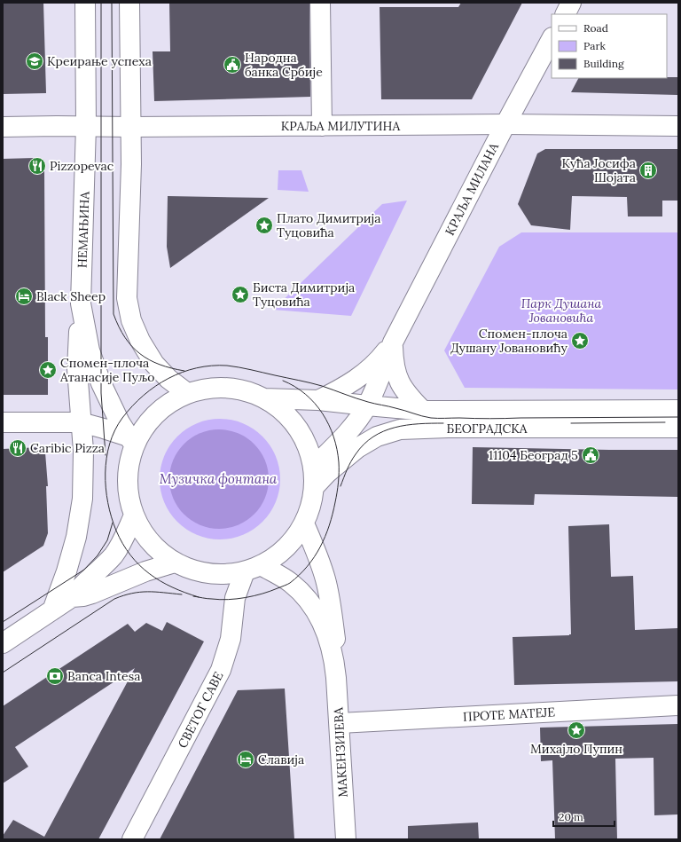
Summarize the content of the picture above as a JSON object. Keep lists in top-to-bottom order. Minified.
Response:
{"streets":{"main road":["КРАЉА МИЛУТИНА","КРАЉА МИЛАНА","НЕМАЊИНА","БЕОГРАДСКА","СВЕТОГ САВЕ","ПРОТЕ МАТЕЈЕ","МАКЕНЗИЈЕВА"]},"crossings":[["КРАЉА МИЛУТИНА","КРАЉА МИЛАНА"],["КРАЉА МИЛУТИНА","НЕМАЊИНА"],["КРАЉА МИЛАНА","БЕОГРАДСКА"],["ПРОТЕ МАТЕЈЕ","МАКЕНЗИЈЕВА"]],"water":["Музичка фонтана"],"parks":["Парк Душана Јовановића"],"places":{"school or university":["Креирање успеха"],"public building":["Народна банка Србије","11104 Београд 5"],"restaurant":["Pizzopevac","Caribic Pizza"],"building":["Кућа Јосифа Шојата"],"place":["Плато Димитрија Туцовића","Биста Димитрија Туцовића","Спомен-плоча Душану Јовановићу","Спомен-плоча Атанасије Пуљо","Михајло Пупин"],"hotel":["Black Sheep","Славија"],"bank":["Banca Intesa"]},"legend":["Road","Park","Building"],"scale_bar":"20 m"}
